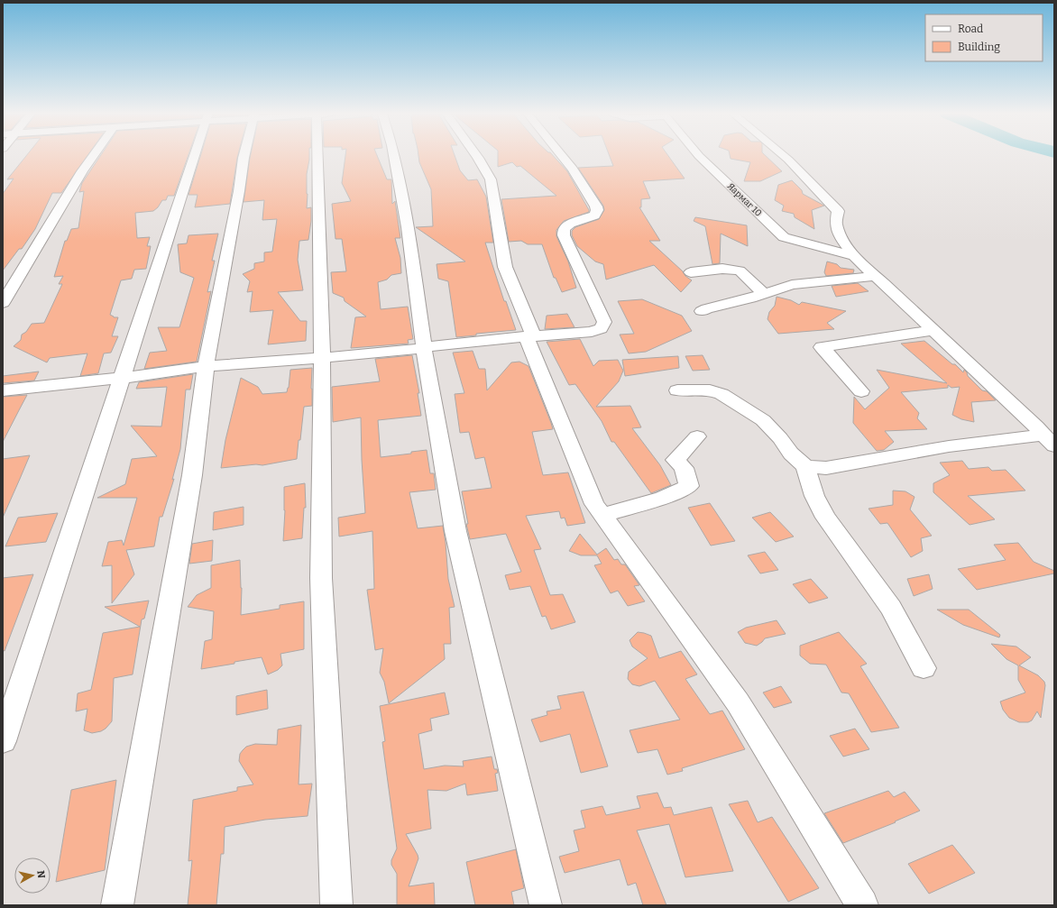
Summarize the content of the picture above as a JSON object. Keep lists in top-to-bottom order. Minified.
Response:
{"streets":{"street":["Яармаг 10"]},"legend":["Road","Building"],"north":"right"}
